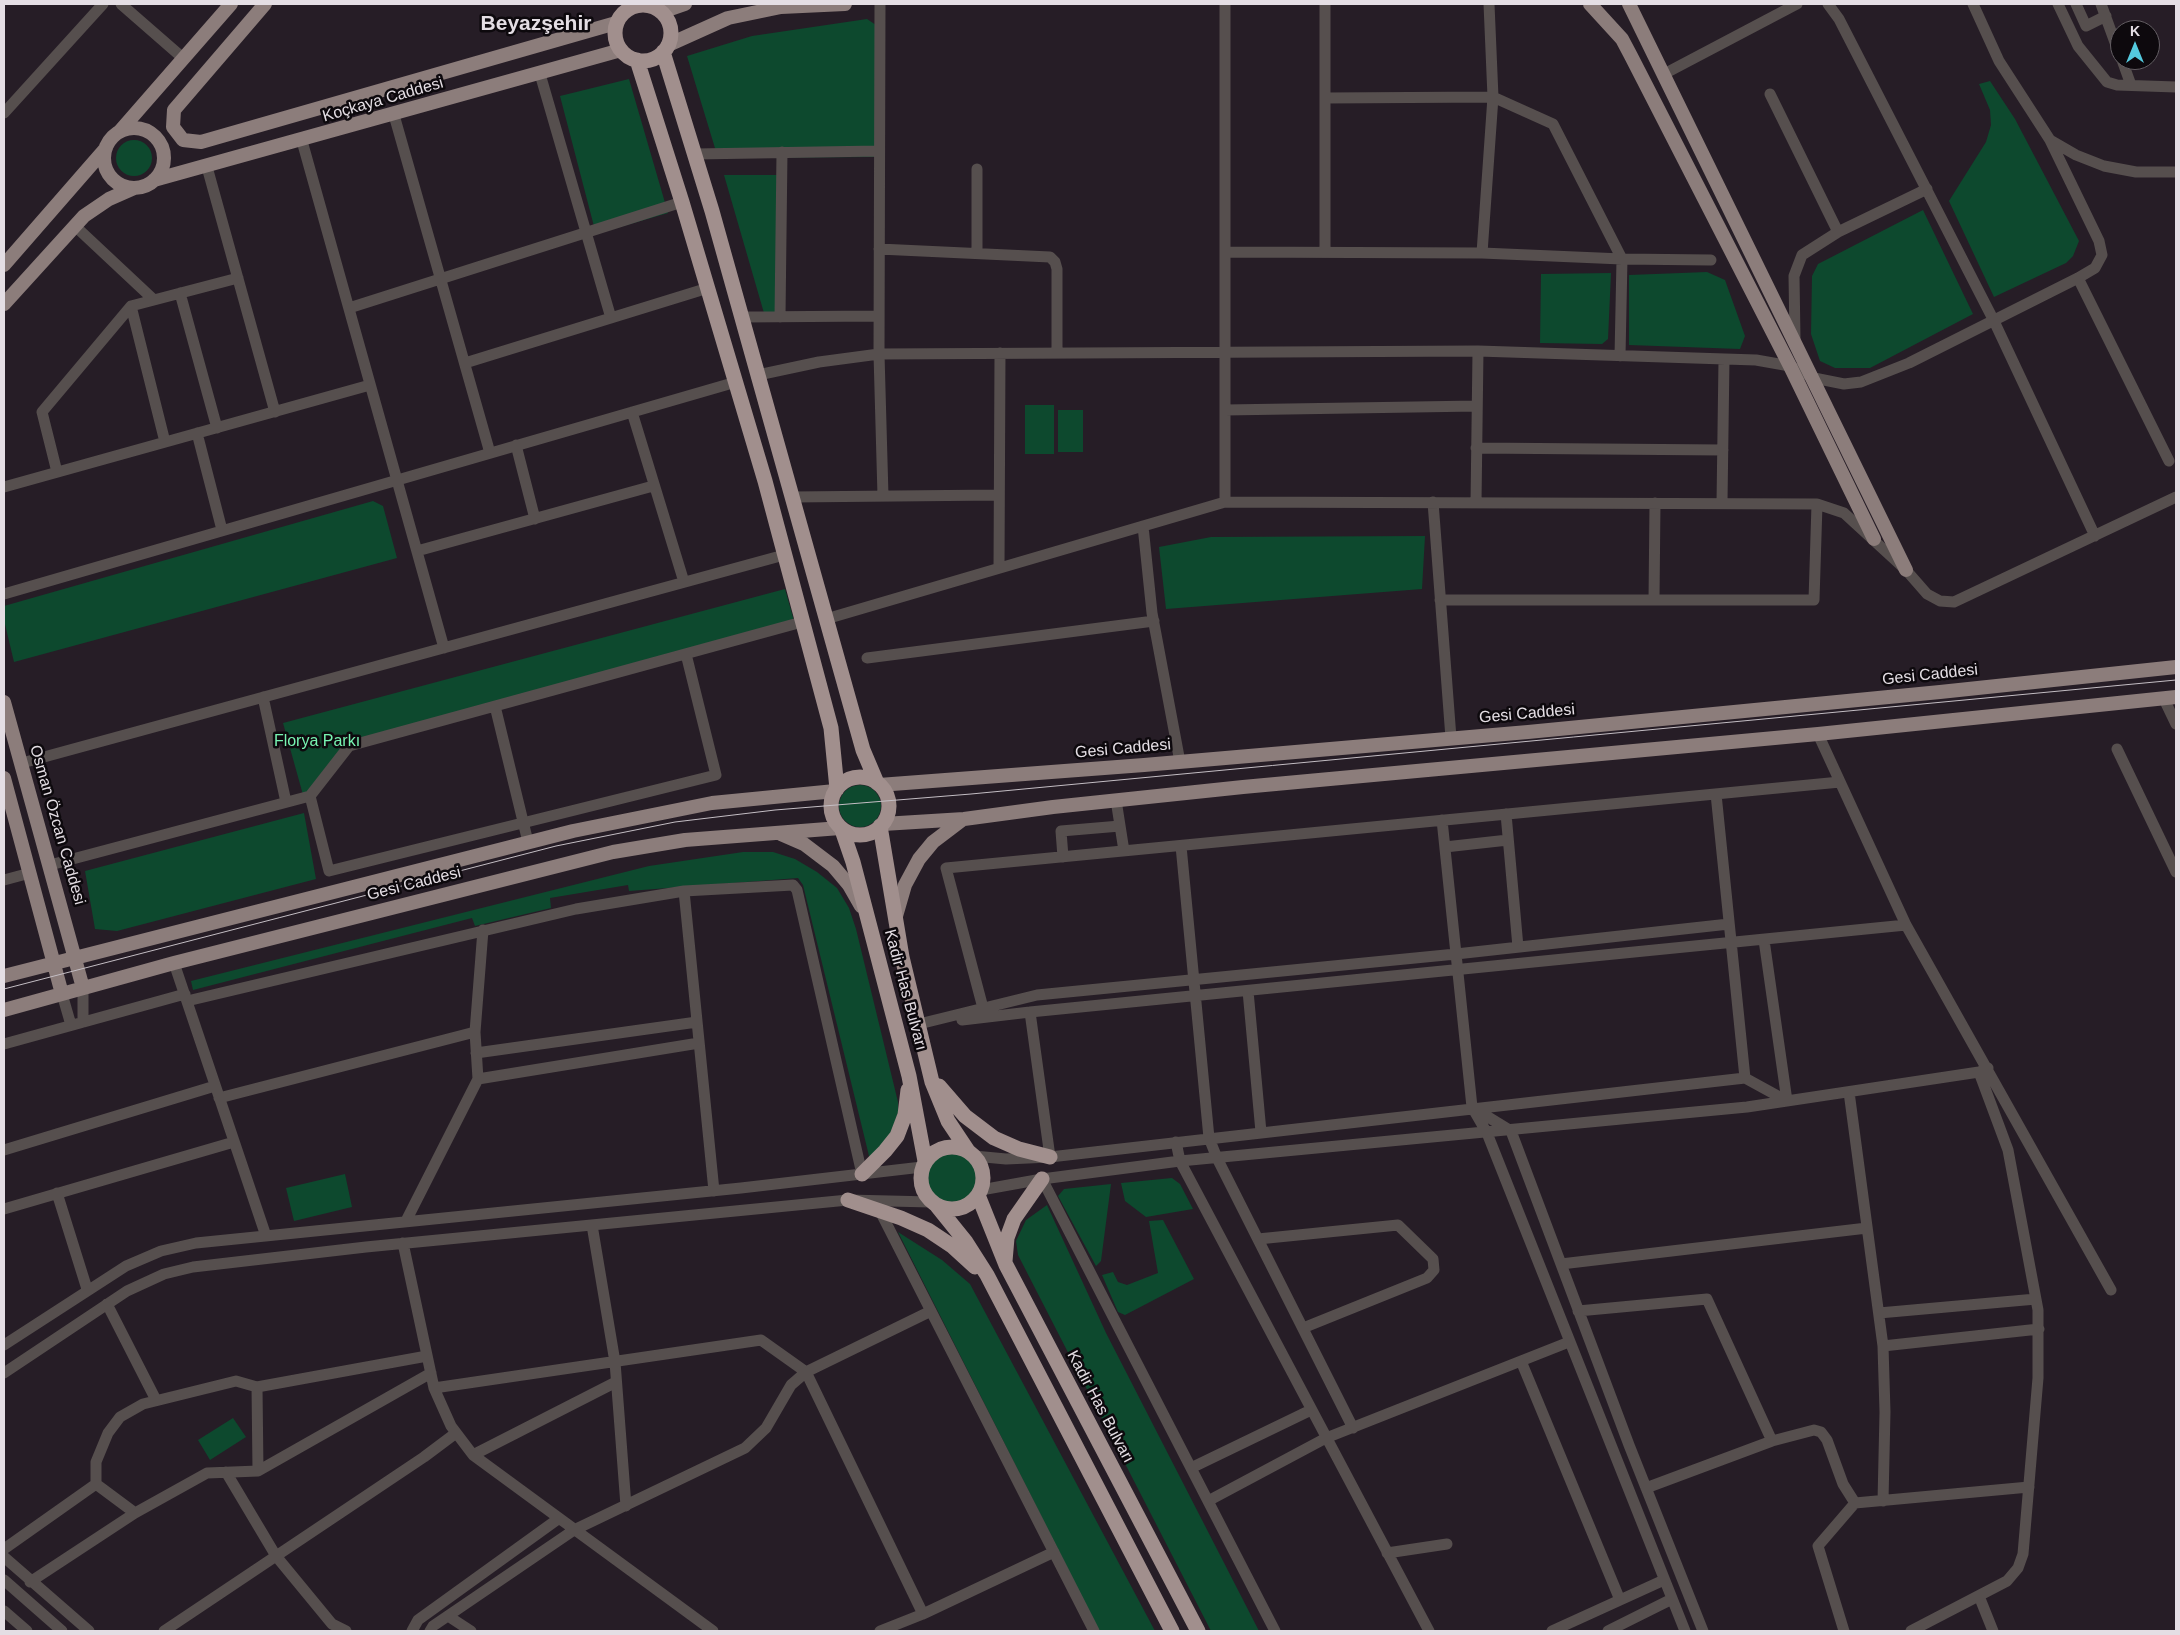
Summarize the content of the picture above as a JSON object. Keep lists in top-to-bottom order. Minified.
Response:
{"streets":{"highway":["Kadir Has Bulvarı"],"main road":["Koçkaya Caddesi","Gesi Caddesi","Osman Özcan Caddesi"]},"crossings":[["Gesi Caddesi","Osman Özcan Caddesi"],["Gesi Caddesi","Kadir Has Bulvarı"]],"districts":["Beyazşehir"],"parks":["Florya Parkı"],"north":"top"}
